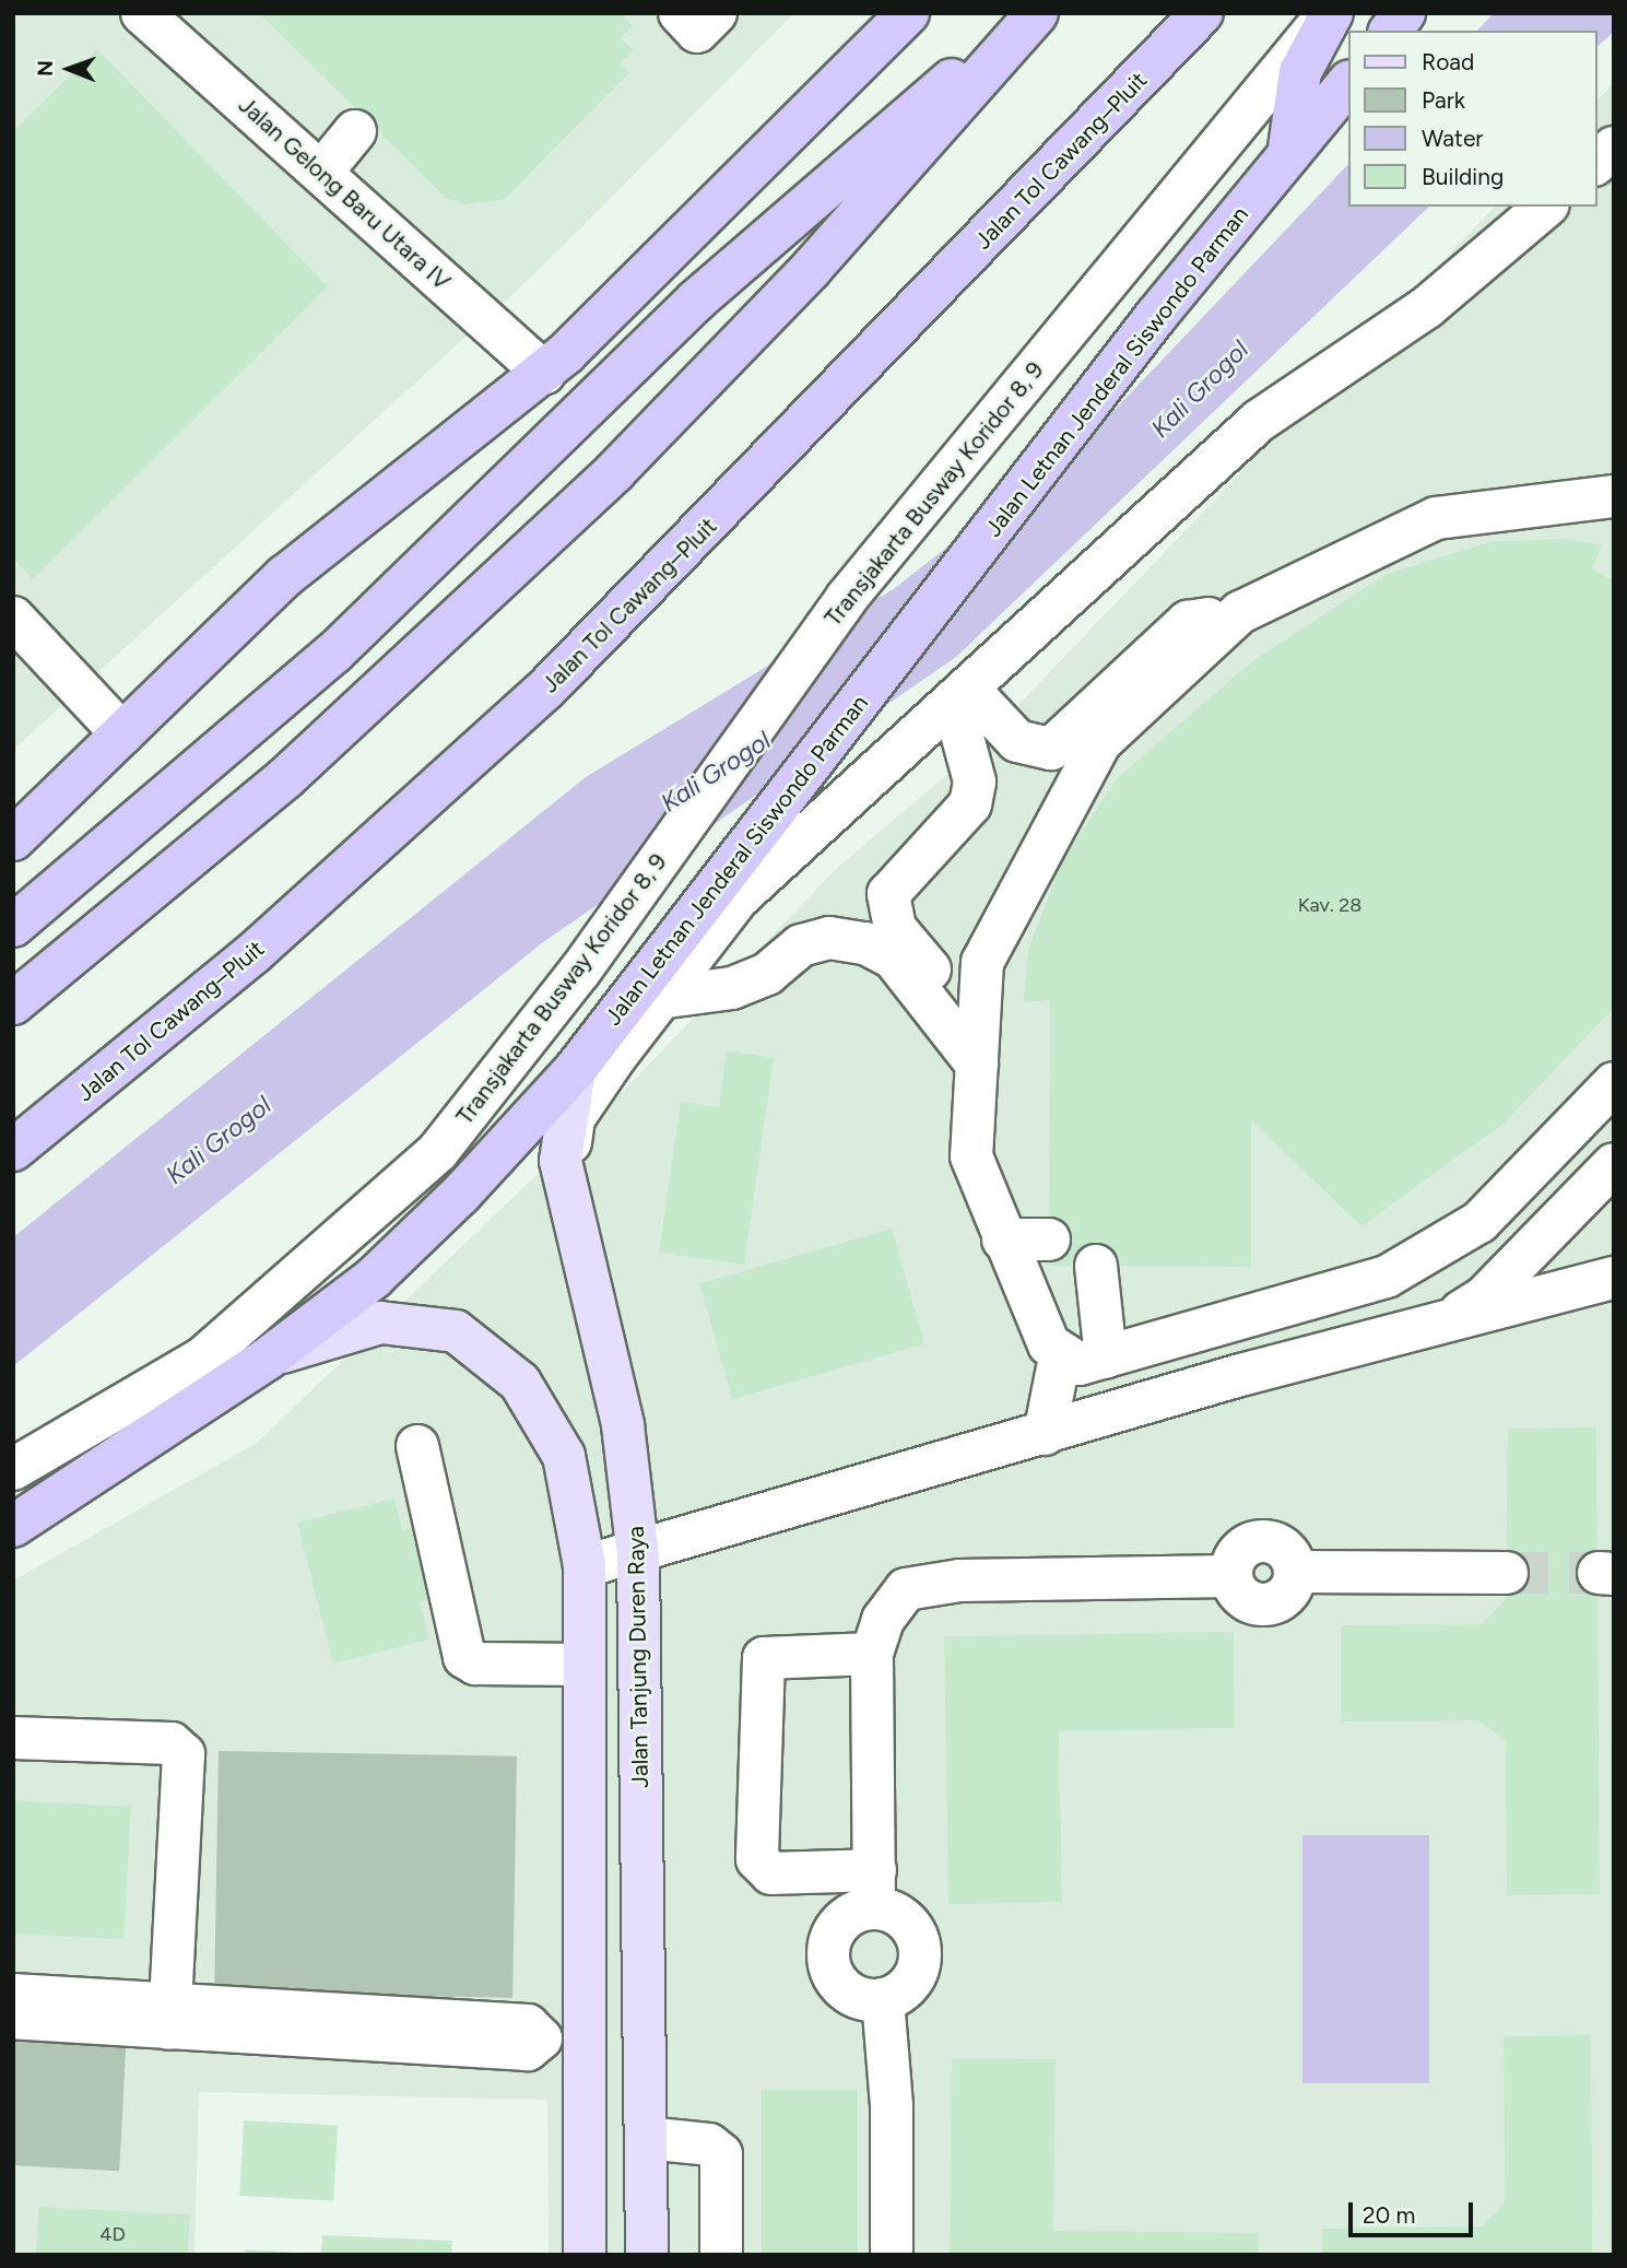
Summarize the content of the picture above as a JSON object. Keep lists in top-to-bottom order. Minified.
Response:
{"streets":{"highway":["Jalan Tol Cawang–Pluit","Jalan Letnan Jenderal Siswondo Parman"],"main road":["Jalan Tanjung Duren Raya"],"street":["Jalan Gelong Baru Utara IV","Transjakarta Busway Koridor 8, 9"]},"crossings":[["Jalan Letnan Jenderal Siswondo Parman","Jalan Tanjung Duren Raya"]],"water":["Kali Grogol"],"house_numbers":["Kav. 28","4D"],"legend":["Road","Park","Water","Building"],"scale_bar":"20 m","north":"left"}
